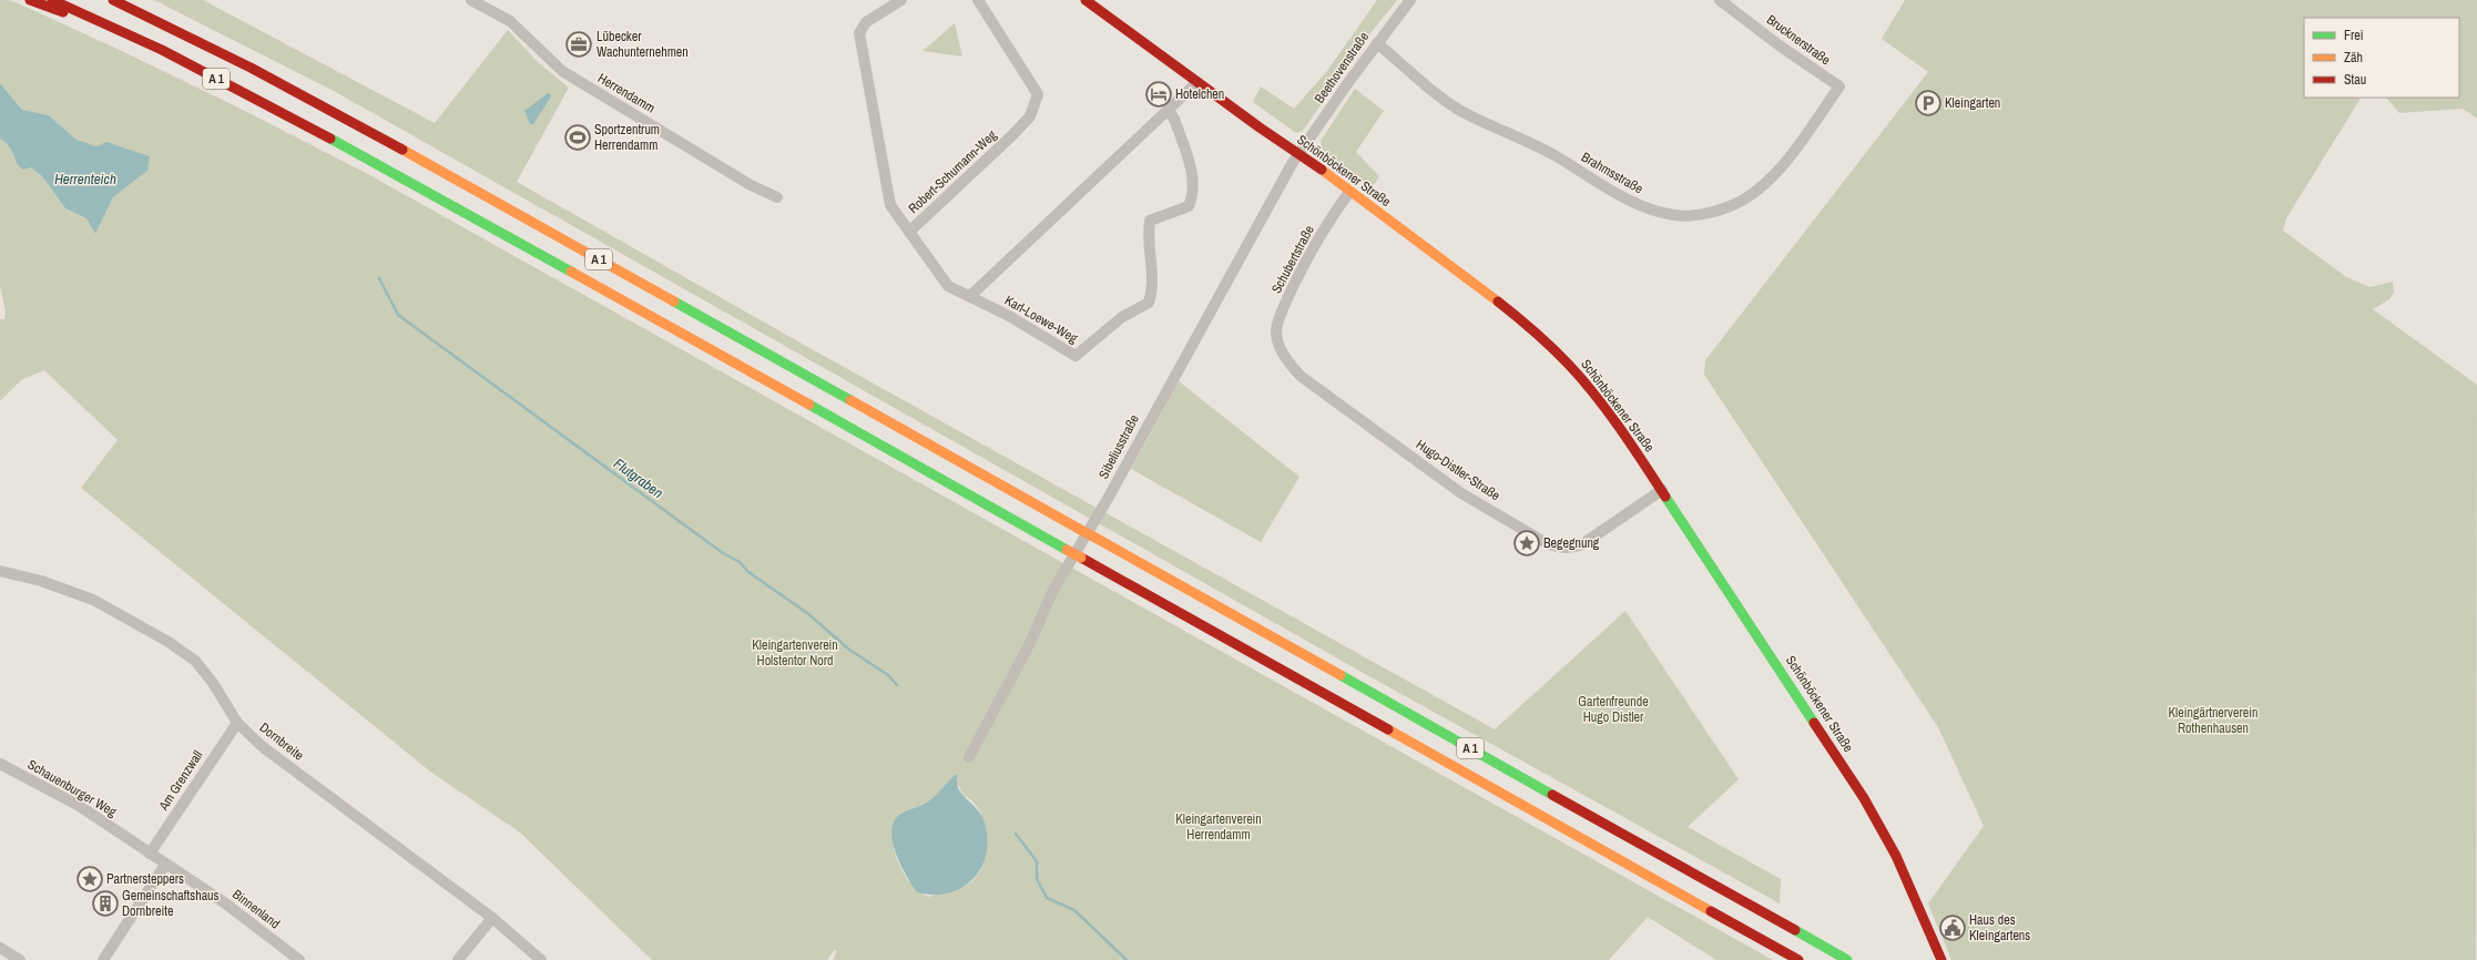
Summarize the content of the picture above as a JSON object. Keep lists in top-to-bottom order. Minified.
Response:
{"streets":{"main road":["A 1","Schönböckener Straße"],"street":["Brucknerstraße","Beethovenstraße","Herrendamm","Robert-Schumann-Weg","Brahmsstraße","Schubertstraße","Karl-Loewe-Weg","Sibeliusstraße","Hugo-Distler-Straße","Dornbreite","Am Grenzwall","Schauenburger Weg","Binnenland"]},"crossings":[["Brucknerstraße","Brahmsstraße"],["Beethovenstraße","Schönböckener Straße"],["Beethovenstraße","Brahmsstraße"],["Beethovenstraße","Sibeliusstraße"],["Schönböckener Straße","Schubertstraße"],["Schönböckener Straße","Sibeliusstraße"],["Schönböckener Straße","Hugo-Distler-Straße"],["Robert-Schumann-Weg","Karl-Loewe-Weg"],["Schubertstraße","Hugo-Distler-Straße"],["Dornbreite","Am Grenzwall"],["Am Grenzwall","Schauenburger Weg"],["Am Grenzwall","Binnenland"],["Schauenburger Weg","Binnenland"]],"water":["Herrenteich","Flutgraben"],"parks":["Kleingartenverein Holstentor Nord","Gartenfreunde Hugo Distler","Kleingärtnerverein Rothenhausen","Kleingartenverein Herrendamm"],"places":{"office":["Lübecker Wachunternehmen"],"hotel":["Hotelchen"],"parking":["Kleingarten"],"sports":["Sportzentrum Herrendamm"],"place":["Begegnung","Partnersteppers"],"building":["Gemeinschaftshaus Dornbreite"],"public building":["Haus des Kleingartens"]},"legend":["Frei","Zäh","Stau"]}
